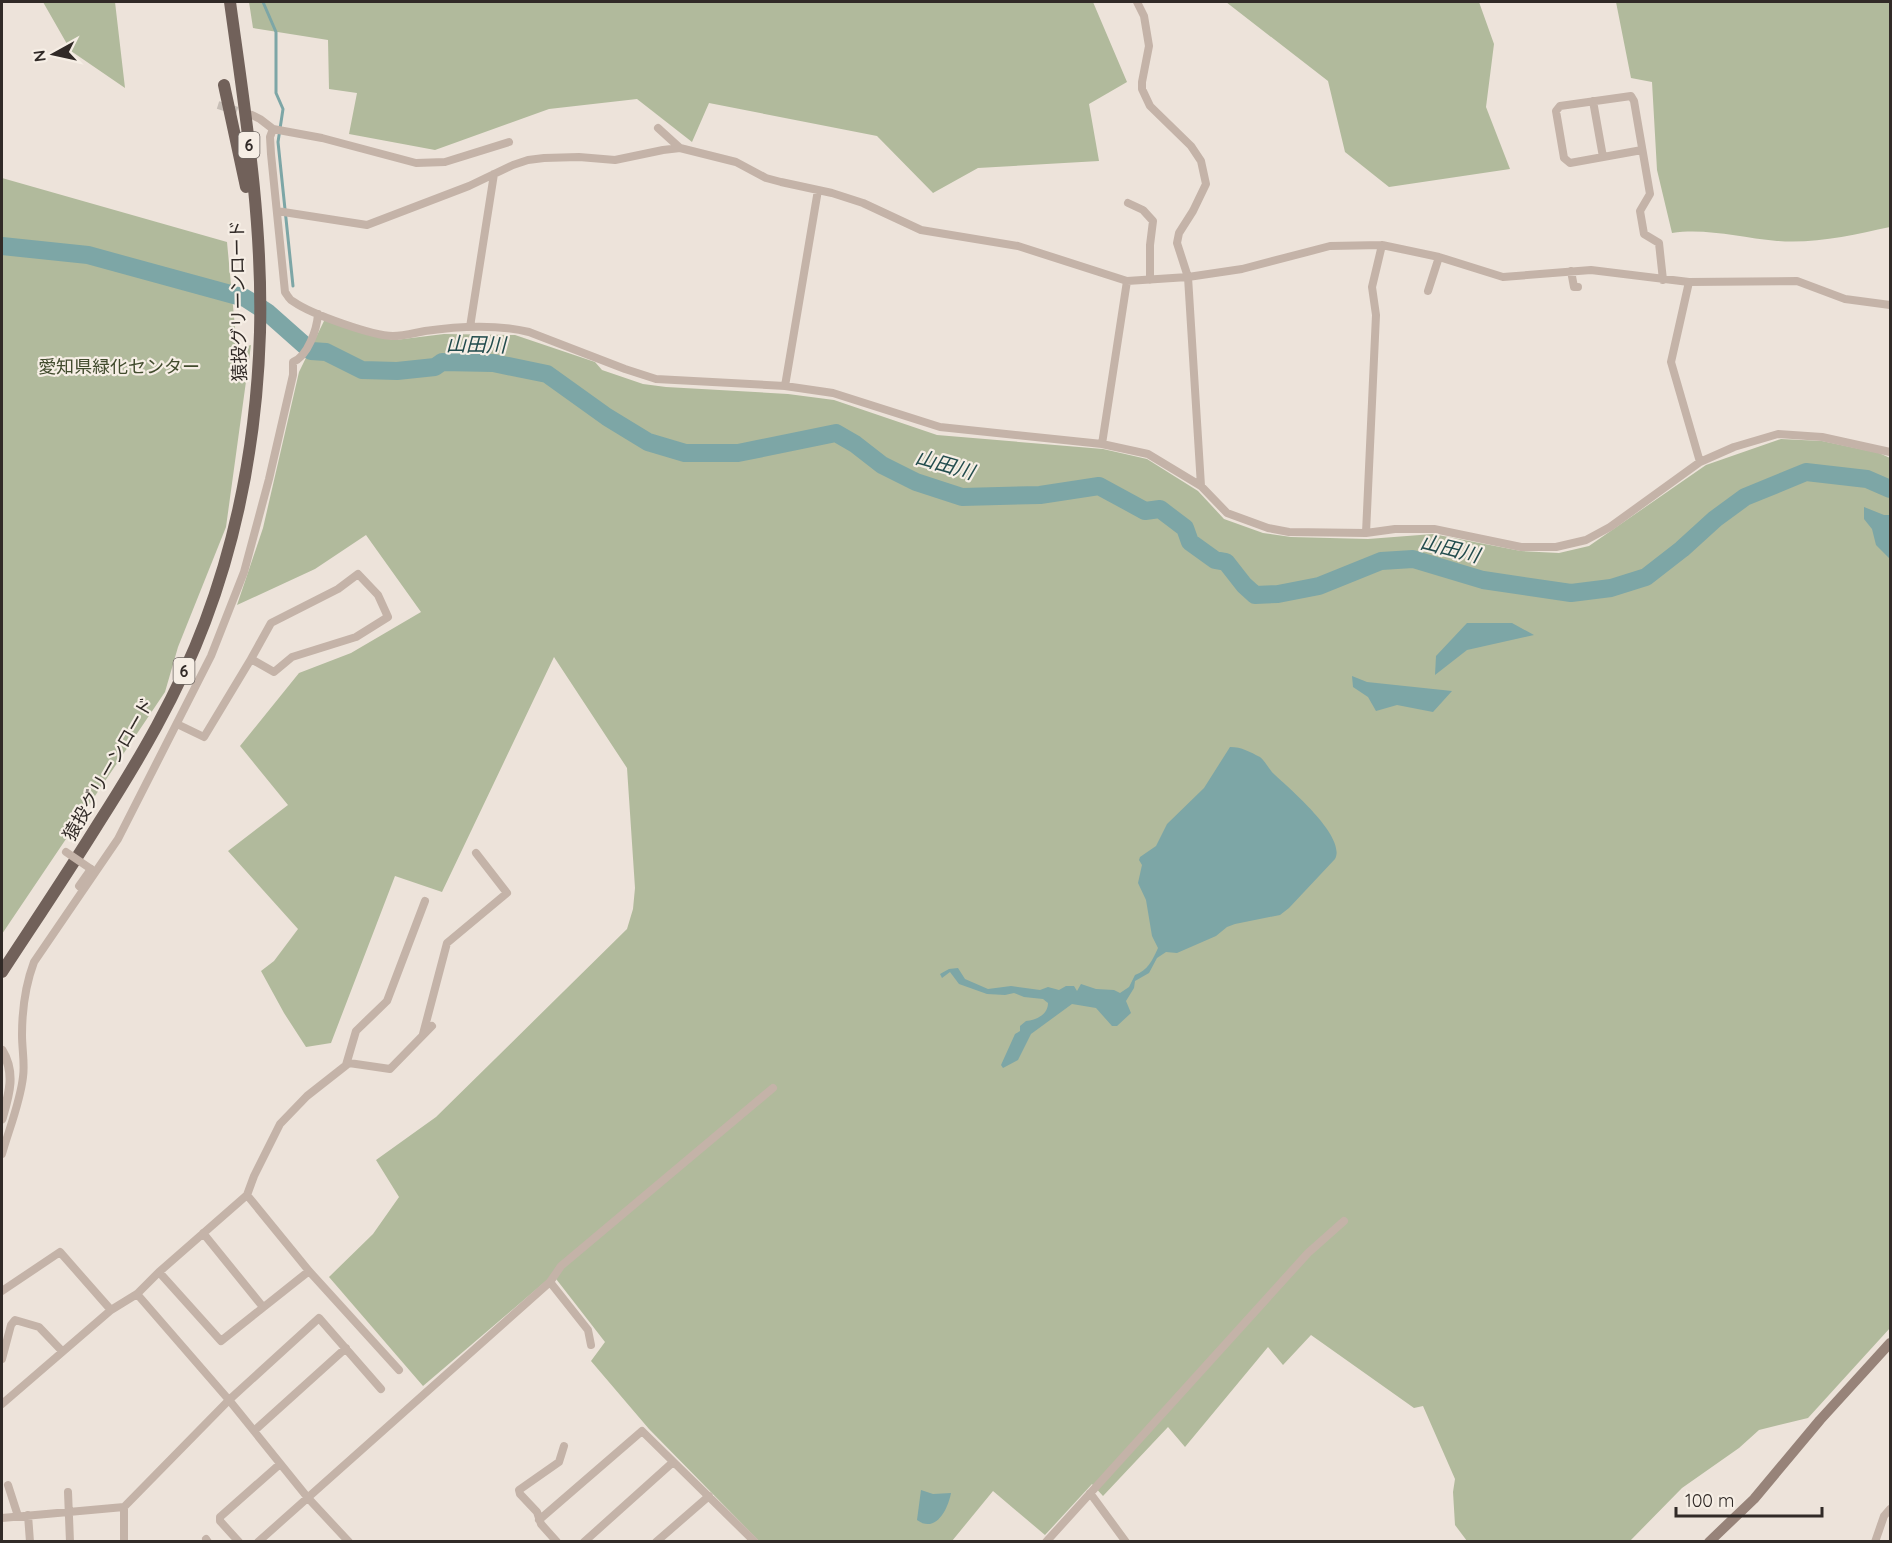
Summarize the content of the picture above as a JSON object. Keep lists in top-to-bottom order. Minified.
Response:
{"streets":{"main road":["6","猿投グリーンロード"]},"water":["山田川"],"parks":["愛知県緑化センター"],"scale_bar":"100 m","north":"left"}
